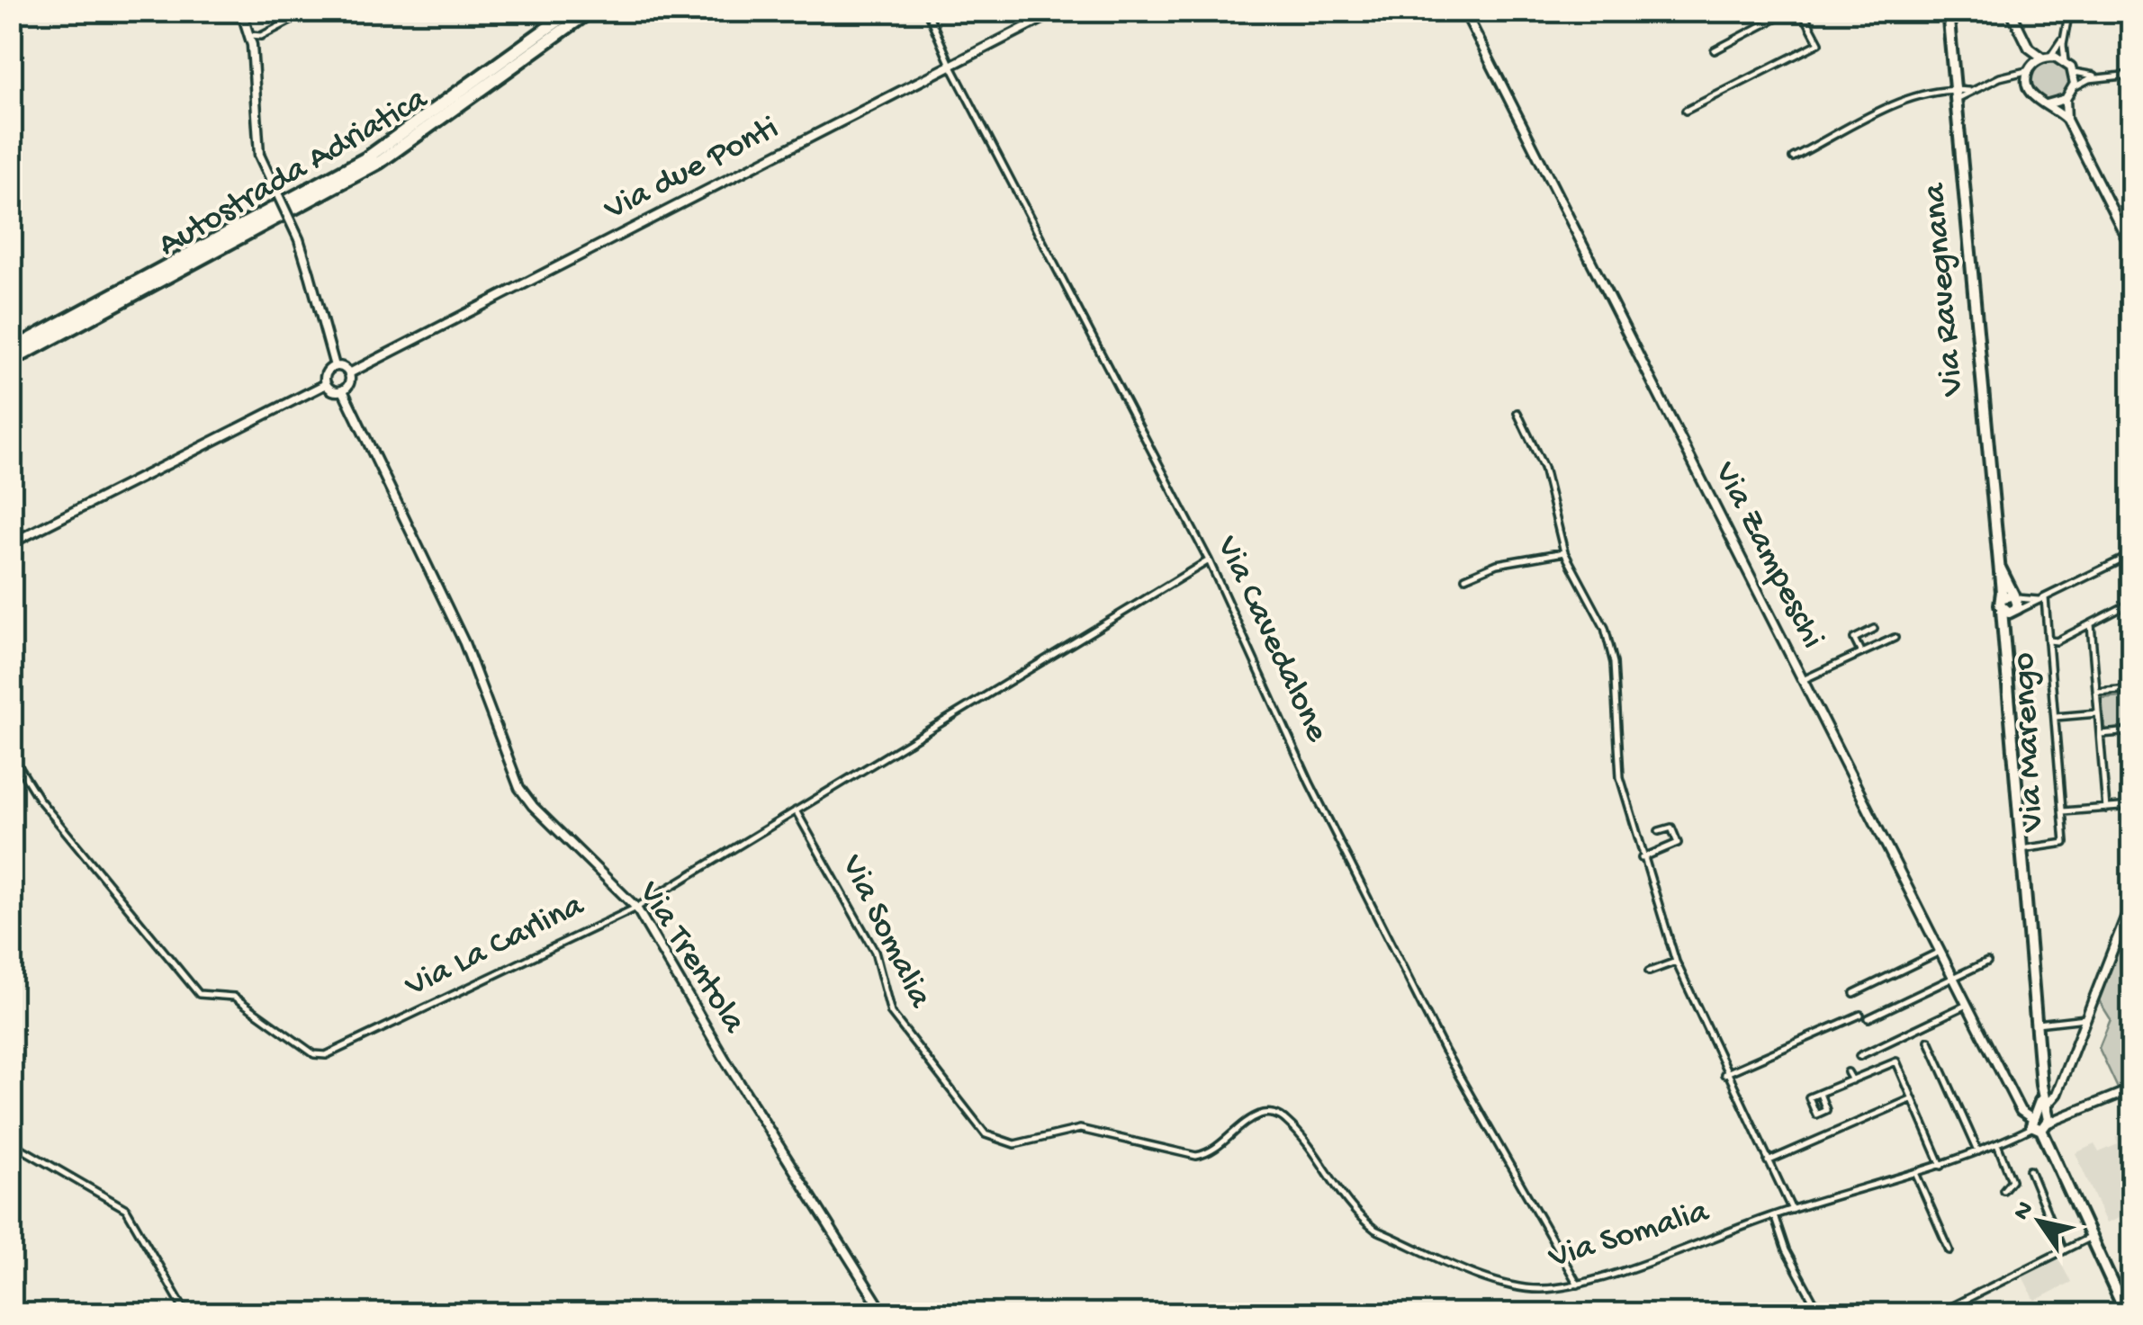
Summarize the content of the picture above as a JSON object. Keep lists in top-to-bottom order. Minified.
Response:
{"streets":{"highway":["Autostrada Adriatica"],"main road":["Via Ravegnana"],"street":["Via due Ponti","Via Zampeschi","Via Cavedalone","Via Marengo","Via Somalia","Via La Carlina","Via Trentola"]},"crossings":[["Via due Ponti","Via Cavedalone"],["Via due Ponti","Via Trentola"],["Via Zampeschi","Via Somalia"],["Via Cavedalone","Via Somalia"],["Via Cavedalone","Via La Carlina"],["Via Somalia","Via La Carlina"],["Via La Carlina","Via Trentola"]],"north":"top left"}
